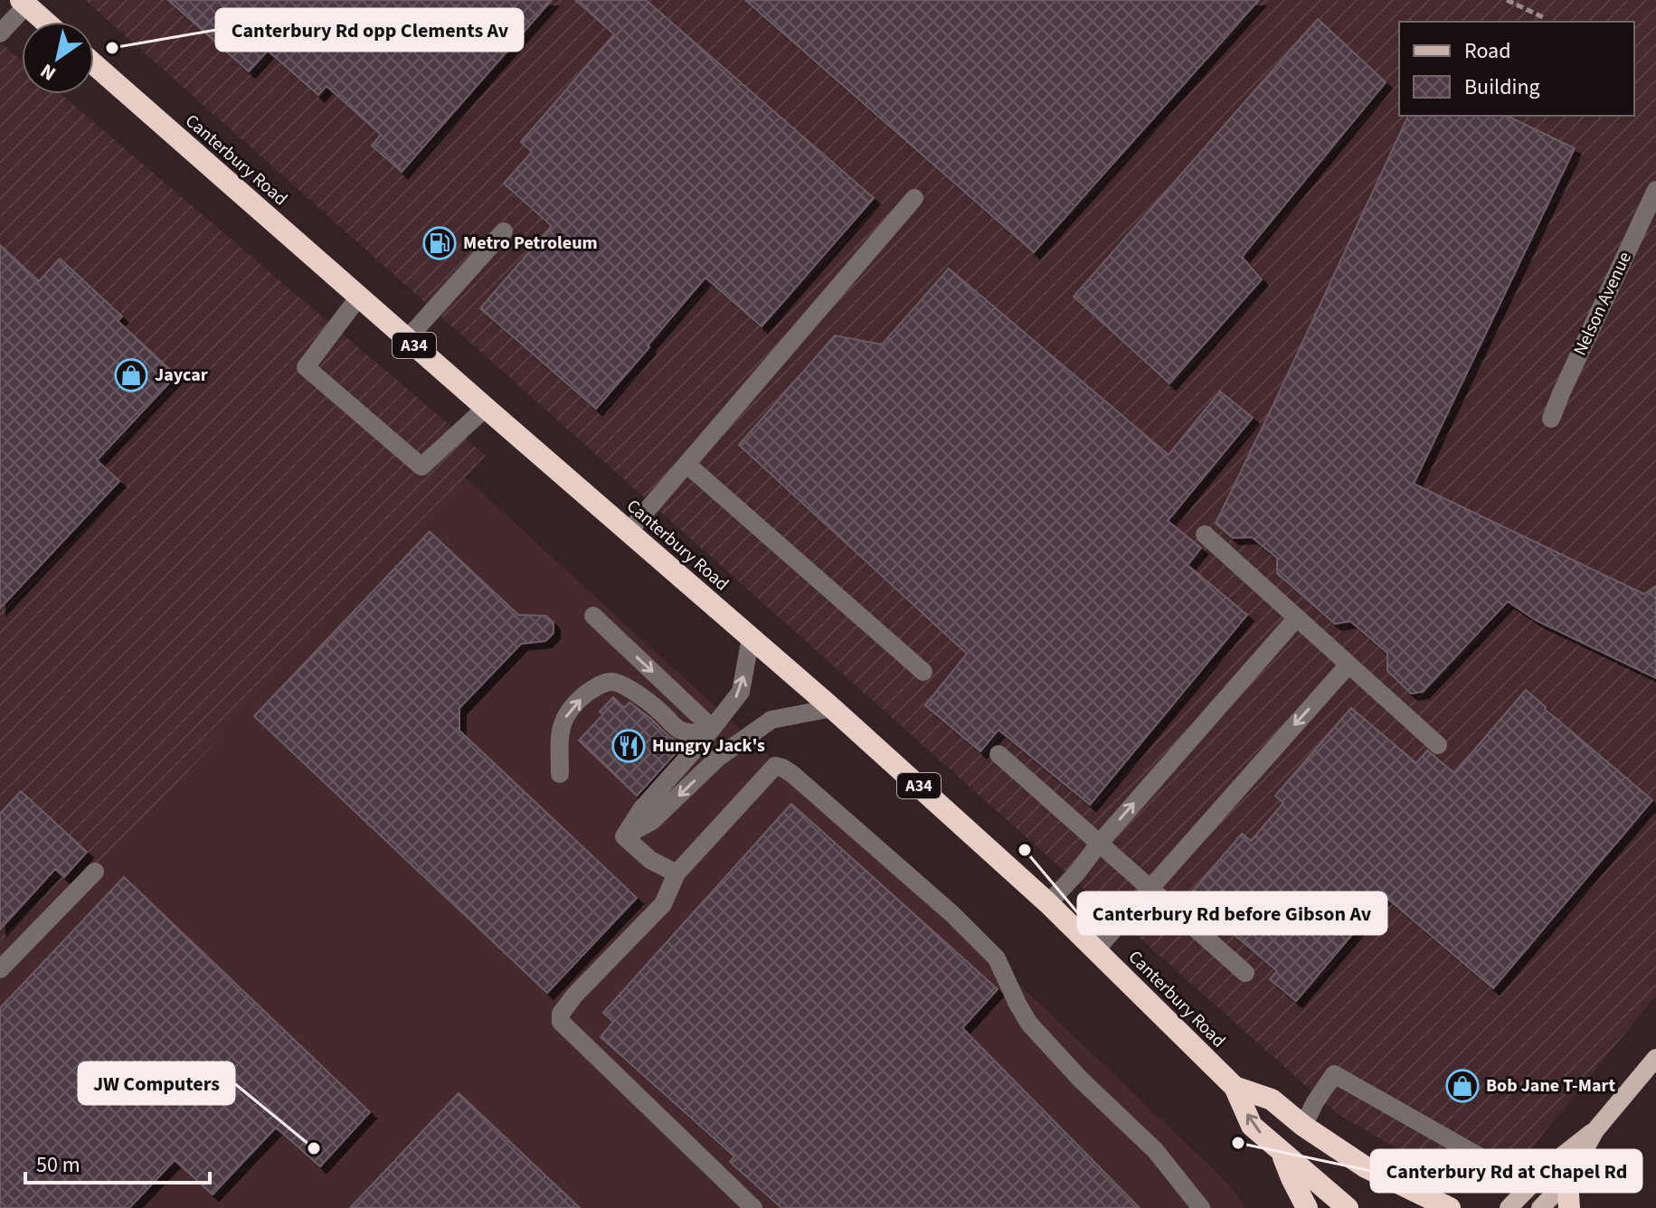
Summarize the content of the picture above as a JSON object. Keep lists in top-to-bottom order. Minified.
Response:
{"streets":{"highway":["Canterbury Road","A34"],"street":["Nelson Avenue"]},"places":{"other":["Canterbury Rd opp Clements Av","Canterbury Rd before Gibson Av","Canterbury Rd at Chapel Rd","JW Computers"],"fuel station":["Metro Petroleum"],"shop":["Jaycar","Bob Jane T-Mart"],"restaurant":["Hungry Jack's"]},"legend":["Road","Building"],"scale_bar":"50 m","north":"bottom left"}
